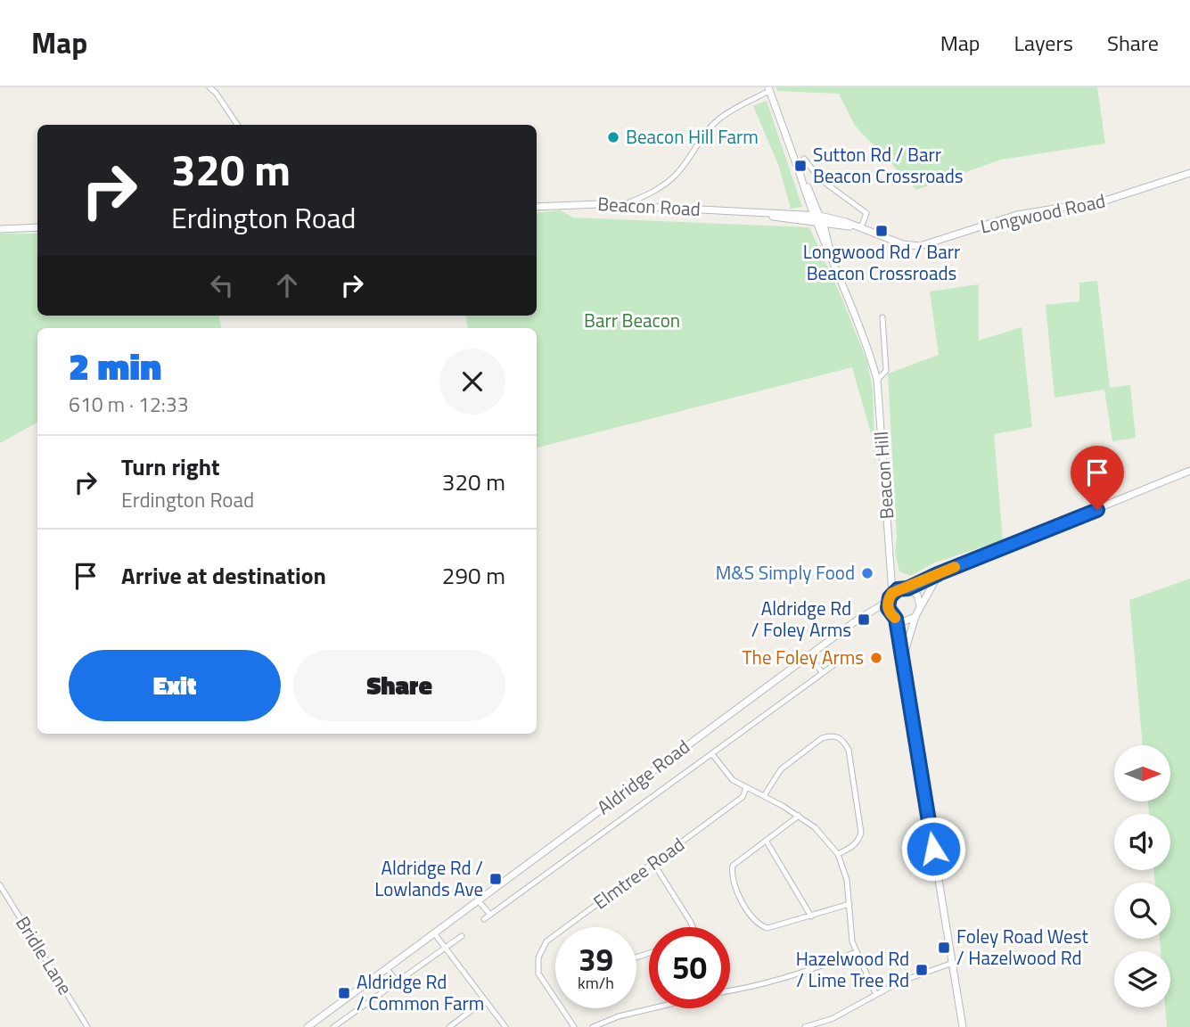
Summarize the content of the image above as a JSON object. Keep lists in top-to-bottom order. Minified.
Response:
{"streets":{"main road":["Beacon Road","Longwood Road","Beacon Hill","Aldridge Road"],"street":["Elmtree Road","Bridle Lane"]},"crossings":[["Beacon Road","Longwood Road"],["Beacon Road","Beacon Hill"],["Longwood Road","Beacon Hill"],["Beacon Hill","Aldridge Road"]],"parks":["Barr Beacon"],"places":{"other":["Beacon Hill Farm","M&S Simply Food","The Foley Arms"],"transit":["Sutton Rd / Barr Beacon Crossroads","Longwood Rd / Barr Beacon Crossroads","Aldridge Rd / Foley Arms","Aldridge Rd / Lowlands Ave","Foley Road West / Hazelwood Rd","Hazelwood Rd / Lime Tree Rd","Aldridge Rd / Common Farm"]},"north":"right","page":{"header":"Map","nav":["Map","Layers","Share"],"turn":["320 m","Erdington Road"],"heading":["2 min","610 m · 12:33"],"list":[{"name":"Turn right","note":"Erdington Road","value":"320 m"},{"name":"Arrive at destination","value":"290 m"}],"buttons":["Exit","Share"],"speed":"39 km/h","limit":"50"}}
